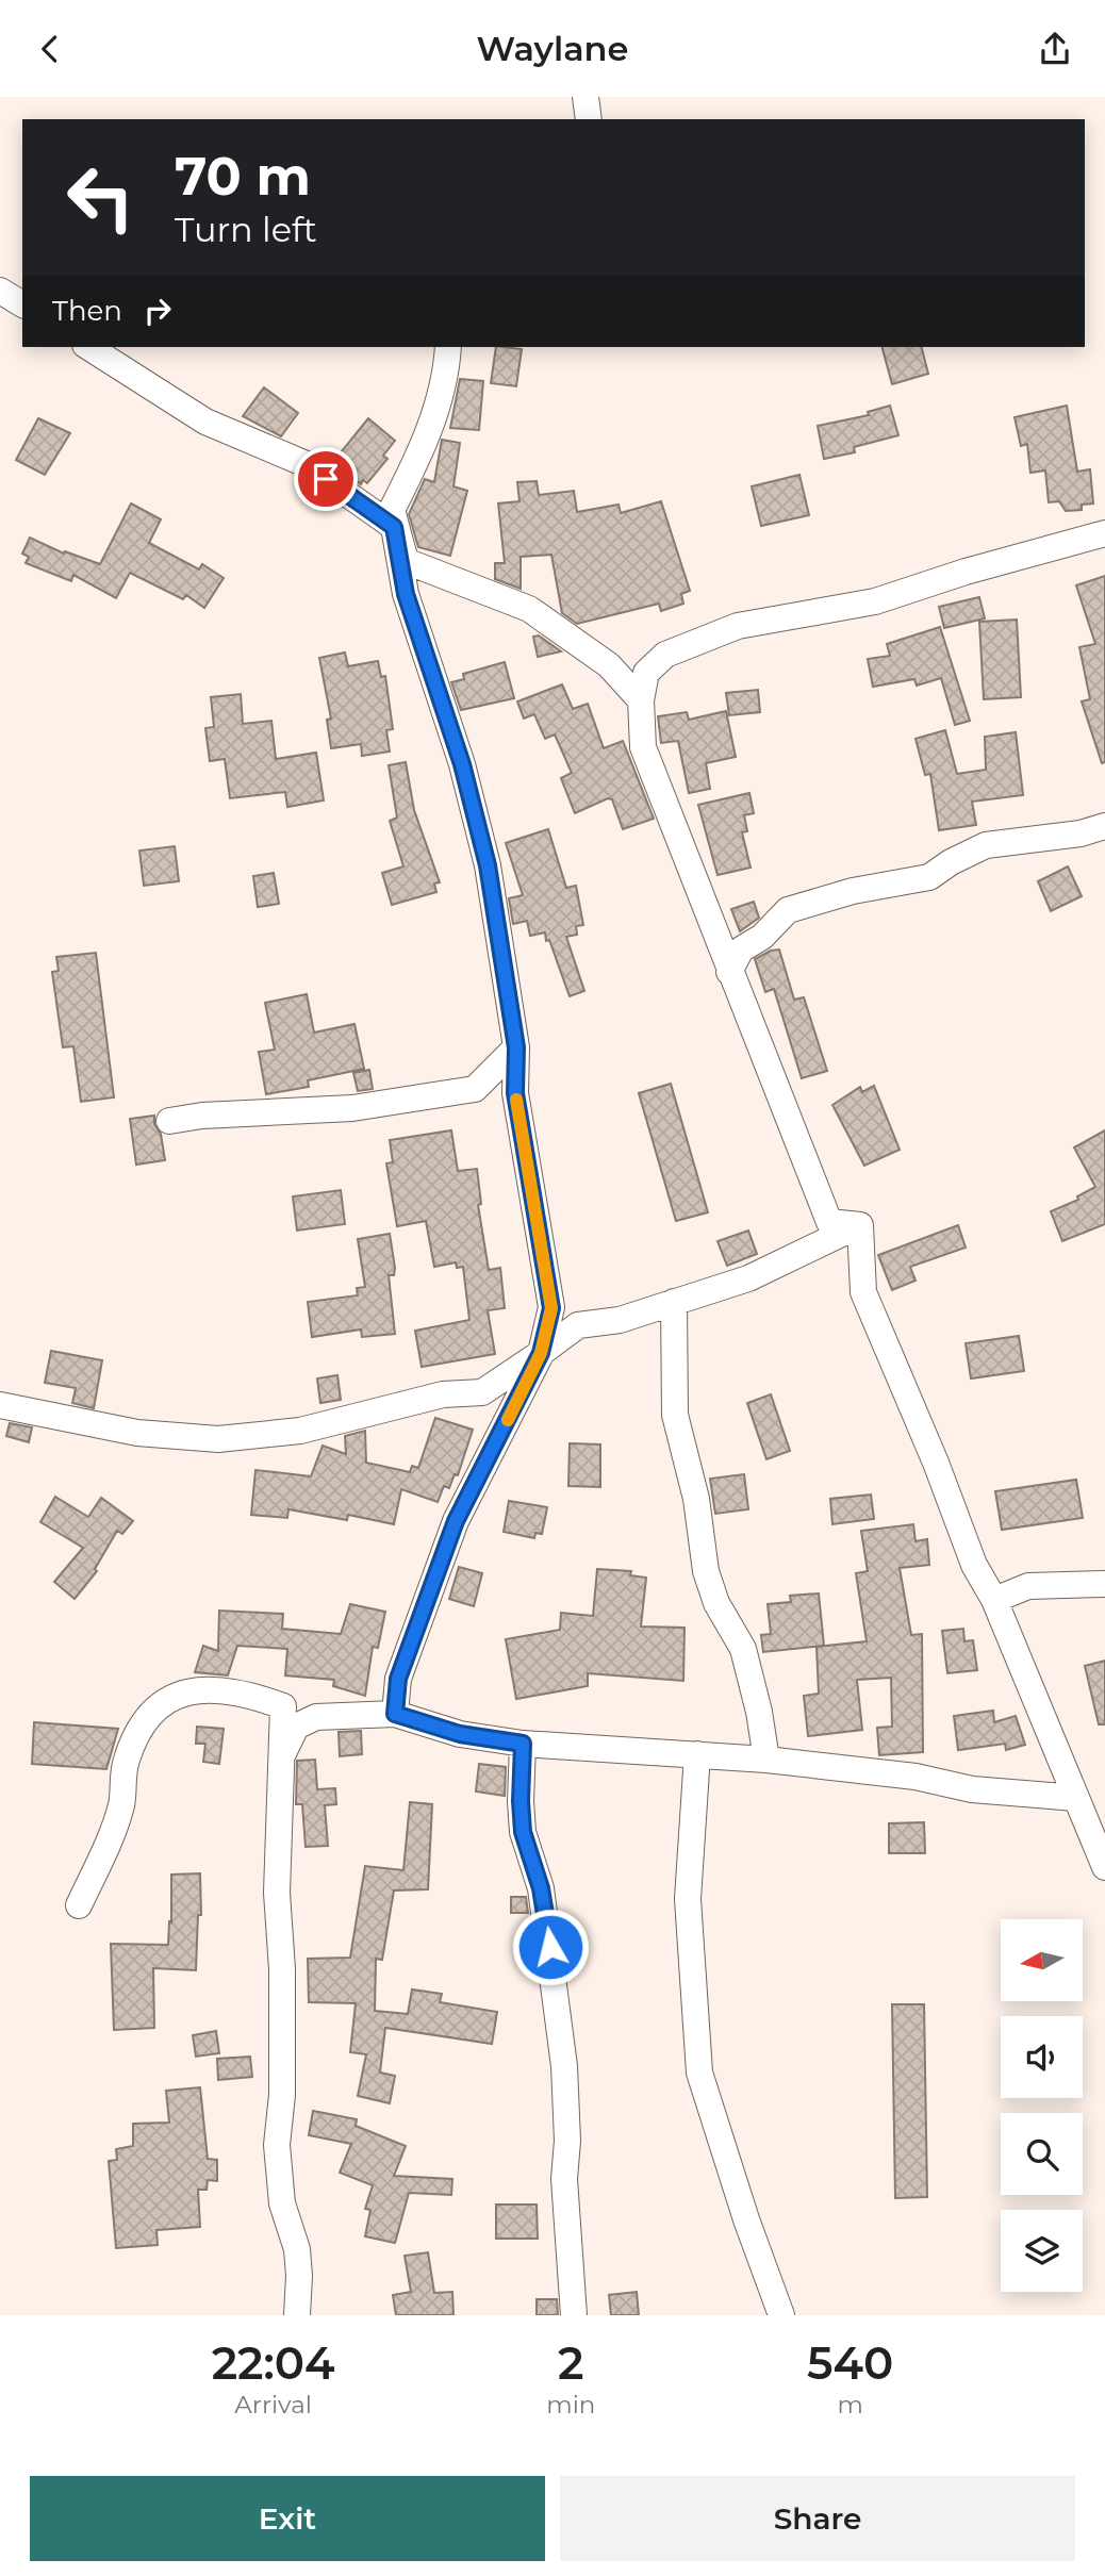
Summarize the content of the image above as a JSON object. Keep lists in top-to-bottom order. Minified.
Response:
{"north":"left","page":{"header":"Waylane","turn":["70 m","Turn left"],"then":"Then","eta":["22:04","Arrival","2","min","540","m"],"buttons":["Exit","Share"]}}
